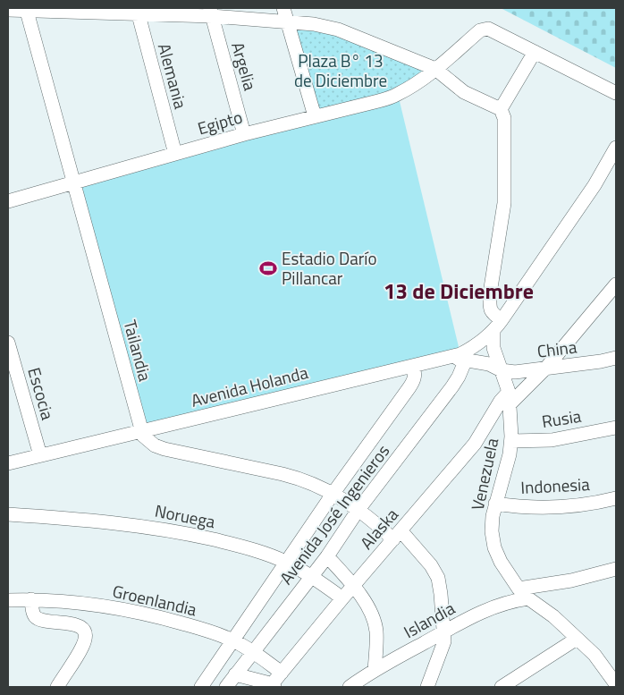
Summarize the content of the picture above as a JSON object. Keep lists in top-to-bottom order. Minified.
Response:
{"streets":{"street":["Argelia","Alemania","Egipto","China","Tailandia","Avenida Holanda","Escocia","Rusia","Venezuela","Indonesia","Avenida José Ingenieros","Noruega","Alaska","Groenlandia","Islandia"]},"crossings":[["Argelia","Egipto"],["Alemania","Egipto"],["Egipto","Tailandia"],["China","Avenida Holanda"],["China","Venezuela"],["China","Avenida José Ingenieros"],["China","Alaska"],["Tailandia","Avenida Holanda"],["Avenida Holanda","Escocia"],["Avenida Holanda","Venezuela"],["Rusia","Venezuela"],["Venezuela","Indonesia"],["Venezuela","Alaska"],["Venezuela","Islandia"],["Avenida José Ingenieros","Noruega"],["Avenida José Ingenieros","Groenlandia"],["Noruega","Alaska"],["Alaska","Groenlandia"]],"districts":["13 de Diciembre"],"parks":["Plaza B° 13 de Diciembre"],"places":{"sports":["Estadio Darío Pillancar"]}}
